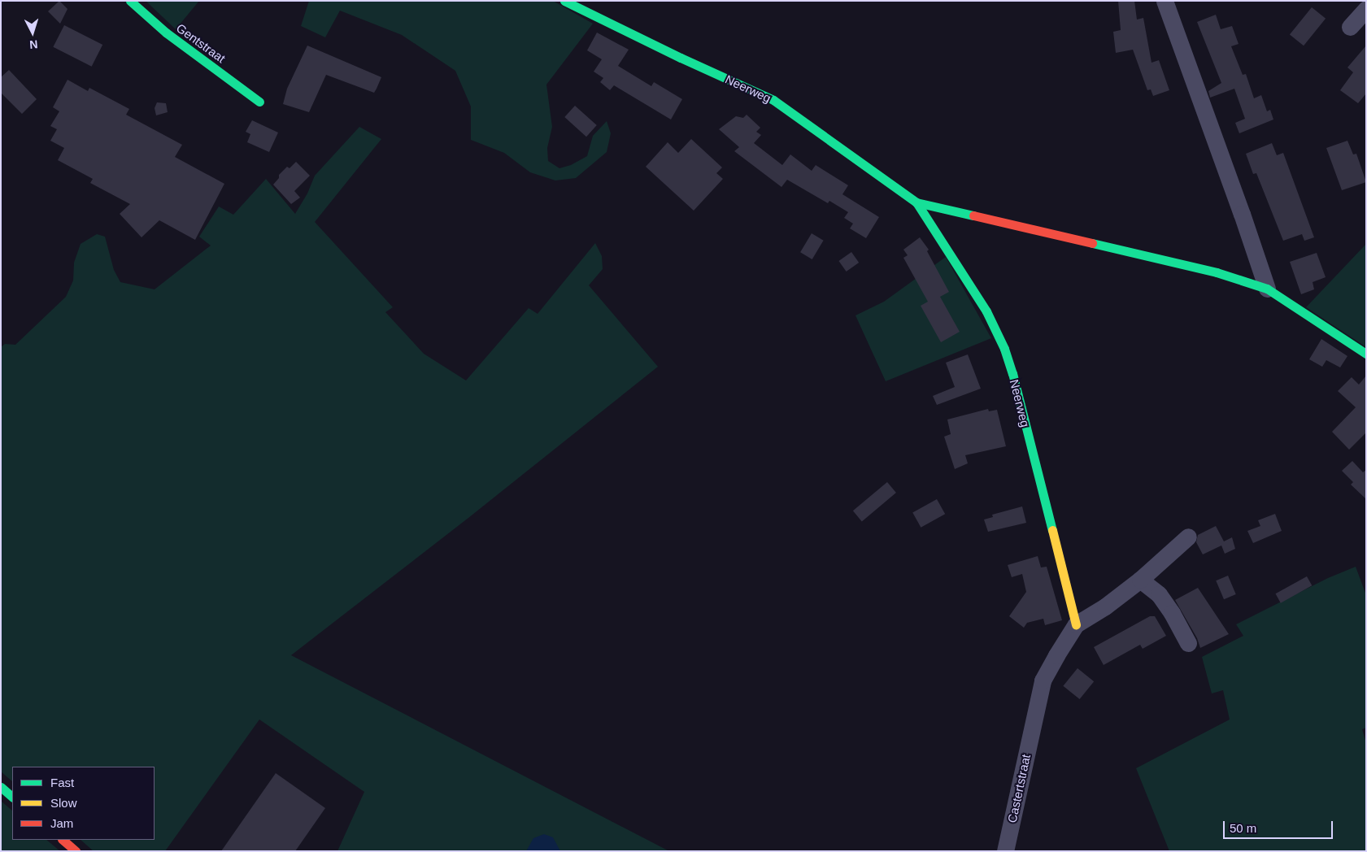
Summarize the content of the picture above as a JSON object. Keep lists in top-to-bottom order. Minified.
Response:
{"streets":{"street":["Gentstraat","Neerweg","Castertstraat"]},"crossings":[["Neerweg","Castertstraat"]],"legend":["Fast","Slow","Jam"],"scale_bar":"50 m","north":"bottom"}
